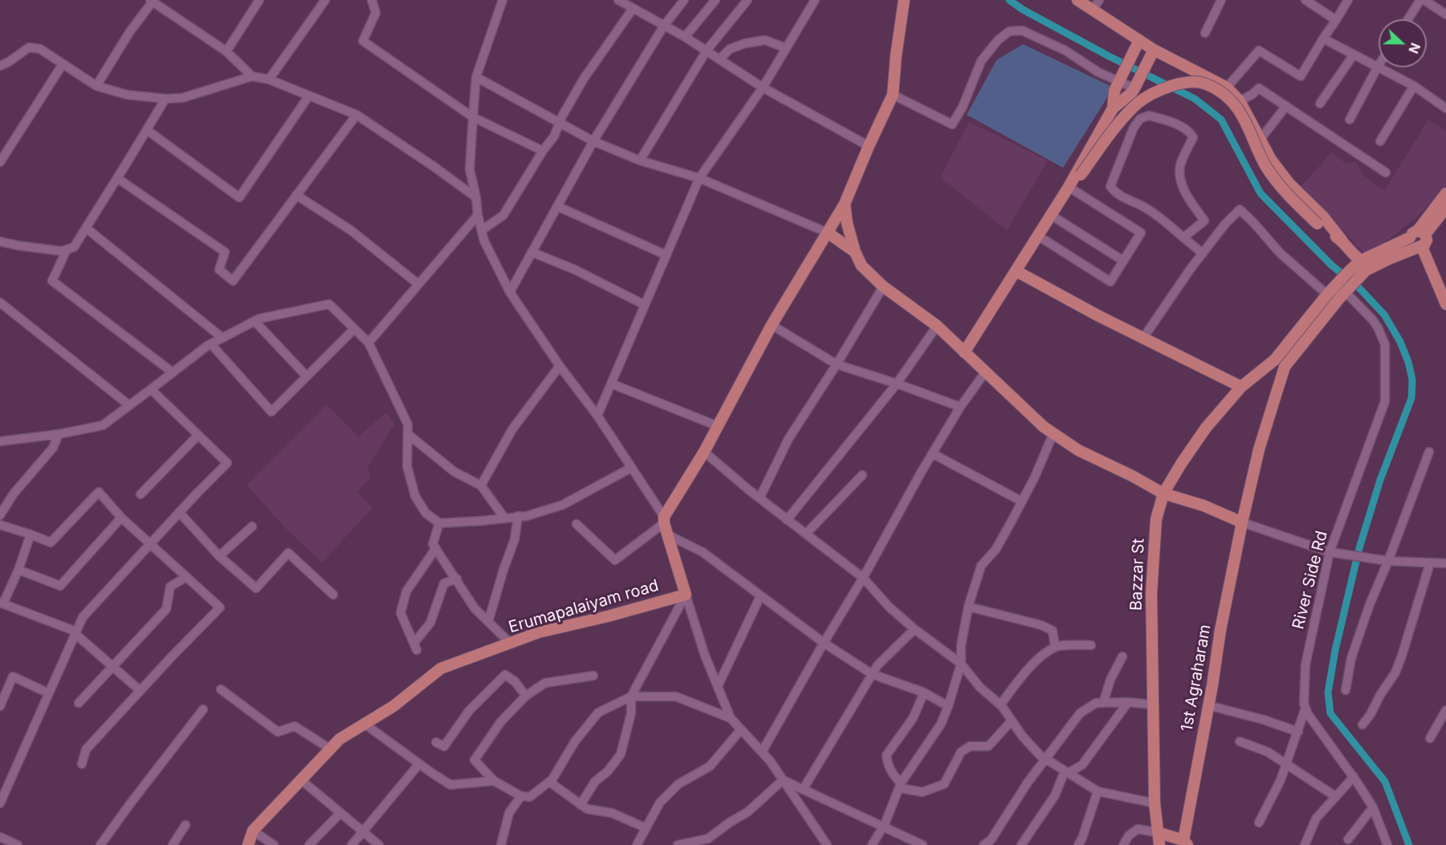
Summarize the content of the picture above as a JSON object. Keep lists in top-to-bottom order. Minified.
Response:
{"streets":{"main road":["Bazzar St","Erumapalaiyam road","1st Agraharam"],"street":["River Side Rd"]},"crossings":[["Bazzar St","River Side Rd"]],"north":"right"}
